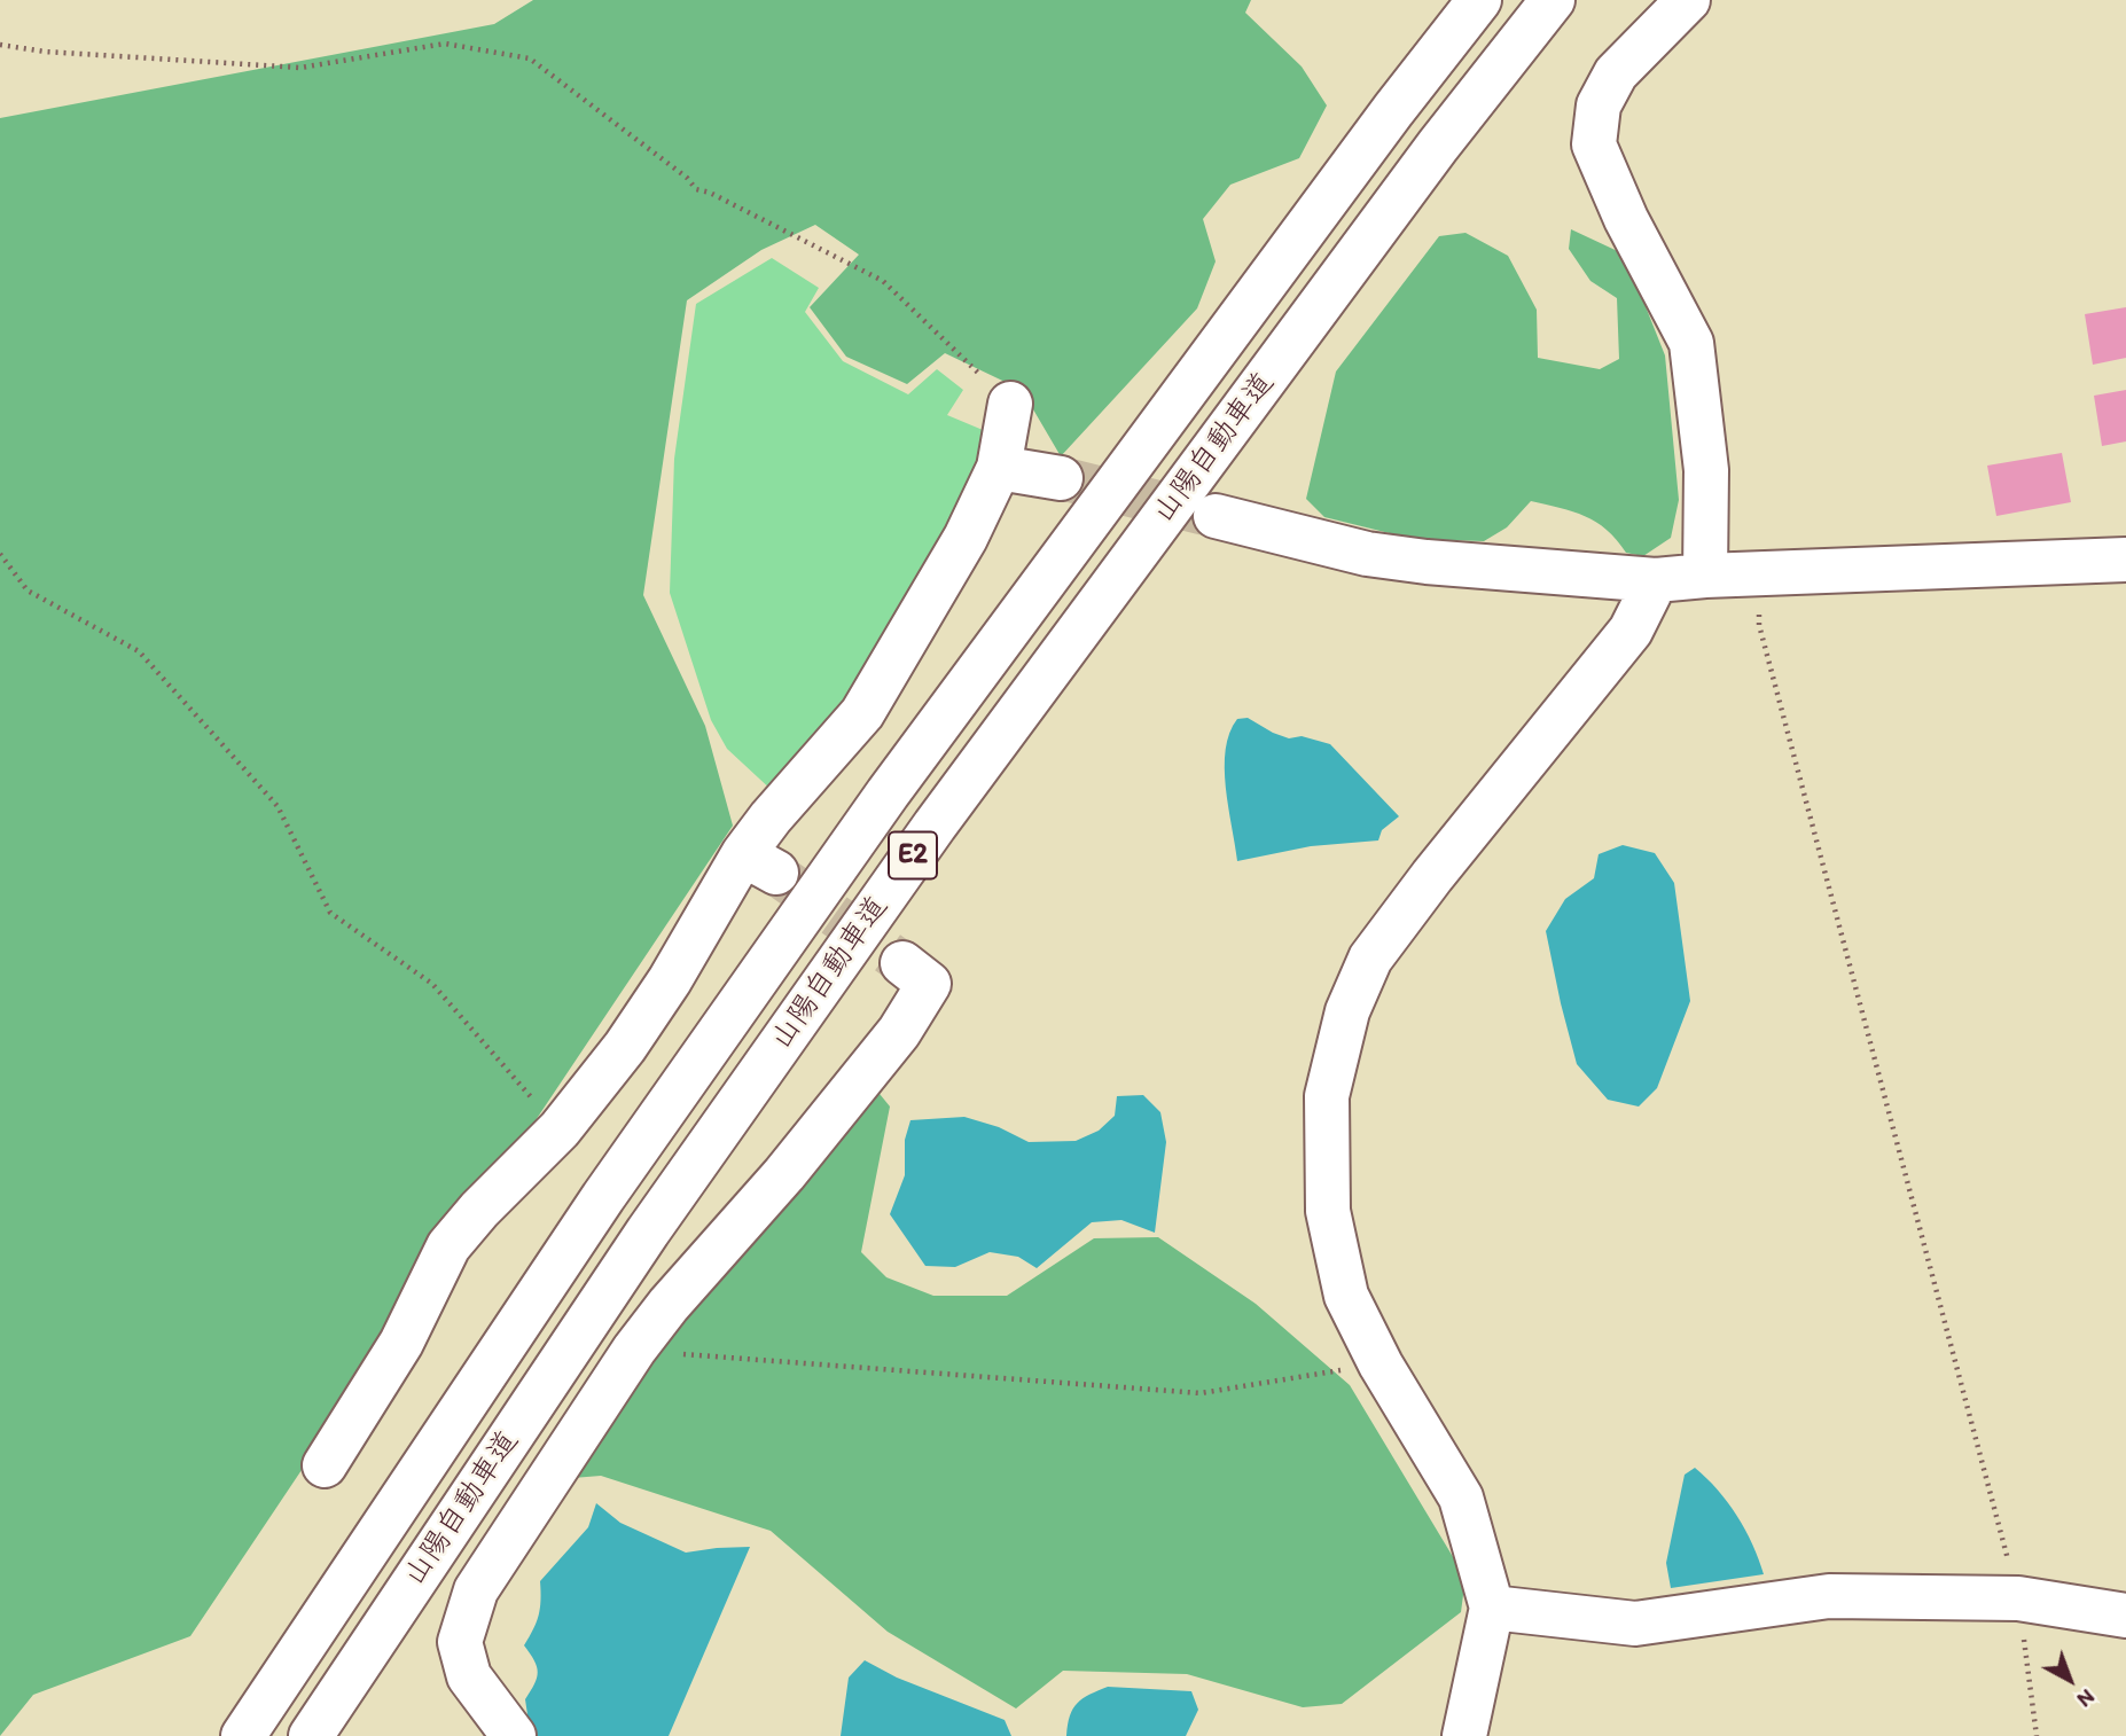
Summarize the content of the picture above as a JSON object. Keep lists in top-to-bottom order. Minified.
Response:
{"streets":{"main road":["山陽自動車道","E2"]},"north":"bottom right"}
